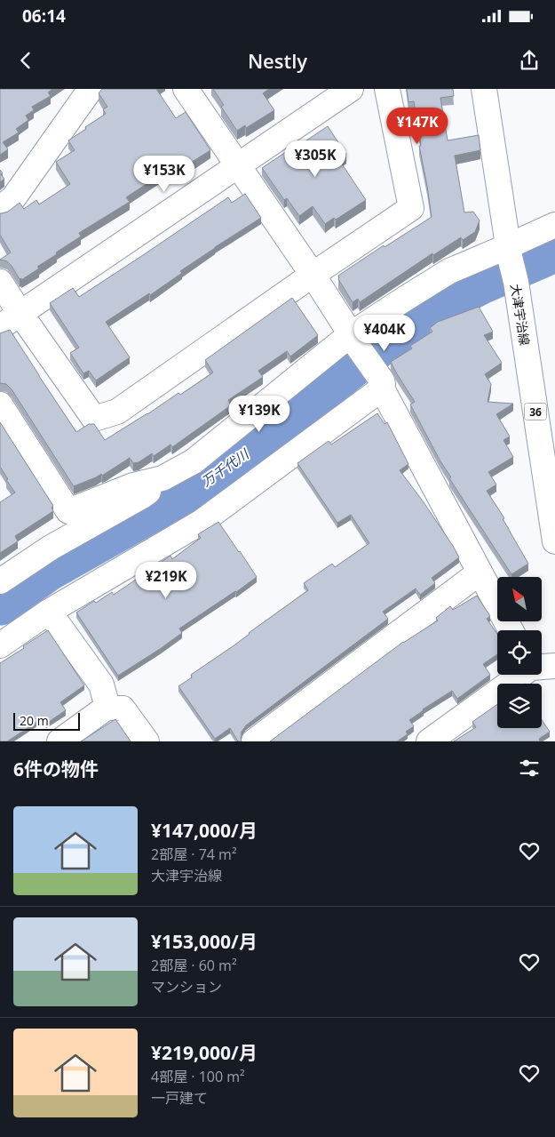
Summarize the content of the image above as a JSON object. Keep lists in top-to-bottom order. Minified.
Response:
{"streets":{"street":["大津宇治線","36"]},"water":["万千代川"],"scale_bar":"20 m","north":"top left","page":{"status":"06:14","header":"Nestly","price":["¥147K","¥305K","¥153K","¥404K","¥139K","¥219K"],"scale":"20 m","heading":"6件の物件","list":[{"name":"¥147,000/月","note":"2部屋 · 74 m² · 大津宇治線"},{"name":"¥153,000/月","note":"2部屋 · 60 m² · マンション"},{"name":"¥219,000/月","note":"4部屋 · 100 m² · 一戸建て"}]}}
